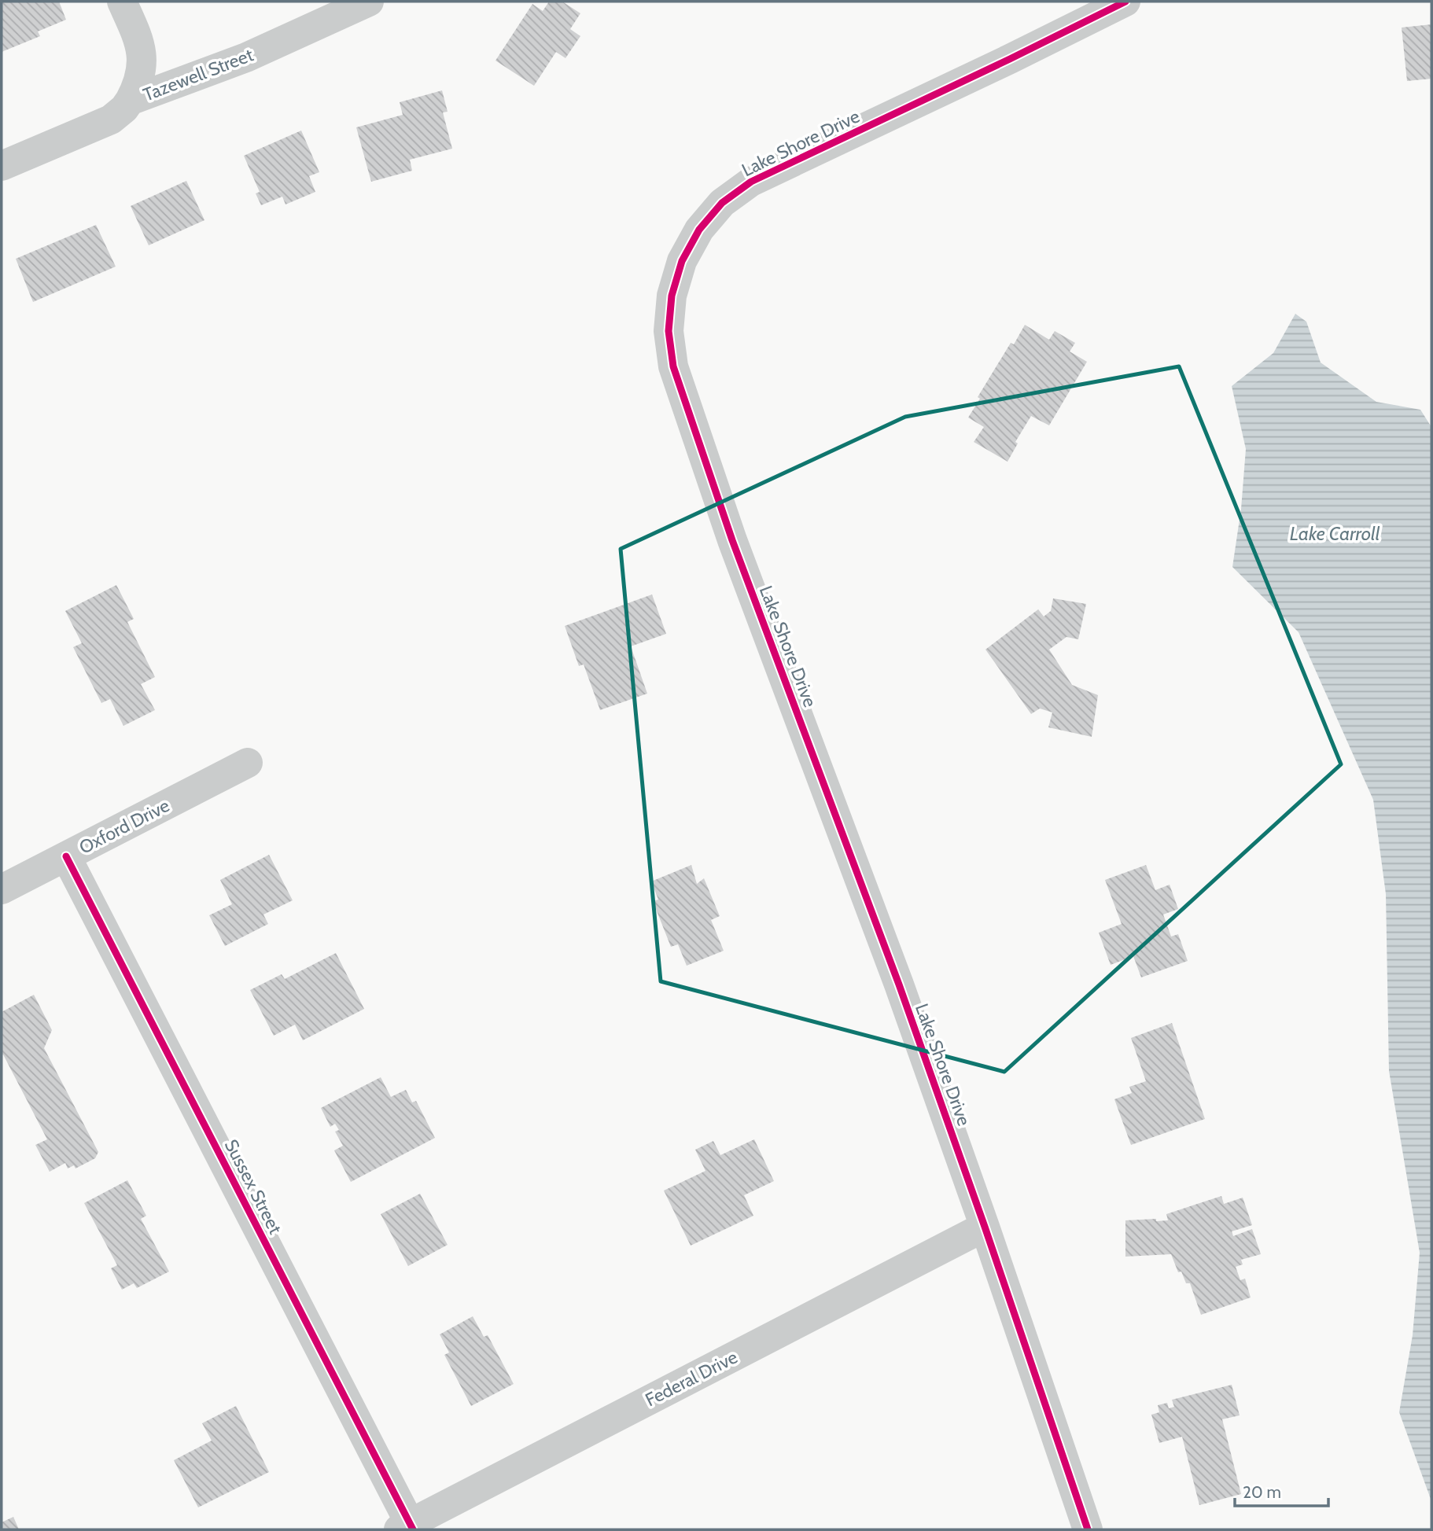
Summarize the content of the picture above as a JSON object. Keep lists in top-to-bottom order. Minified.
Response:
{"streets":{"street":["Tazewell Street","Lake Shore Drive","Oxford Drive","Sussex Street","Federal Drive"]},"crossings":[["Lake Shore Drive","Federal Drive"],["Oxford Drive","Sussex Street"],["Sussex Street","Federal Drive"]],"water":["Lake Carroll"],"scale_bar":"20 m"}
